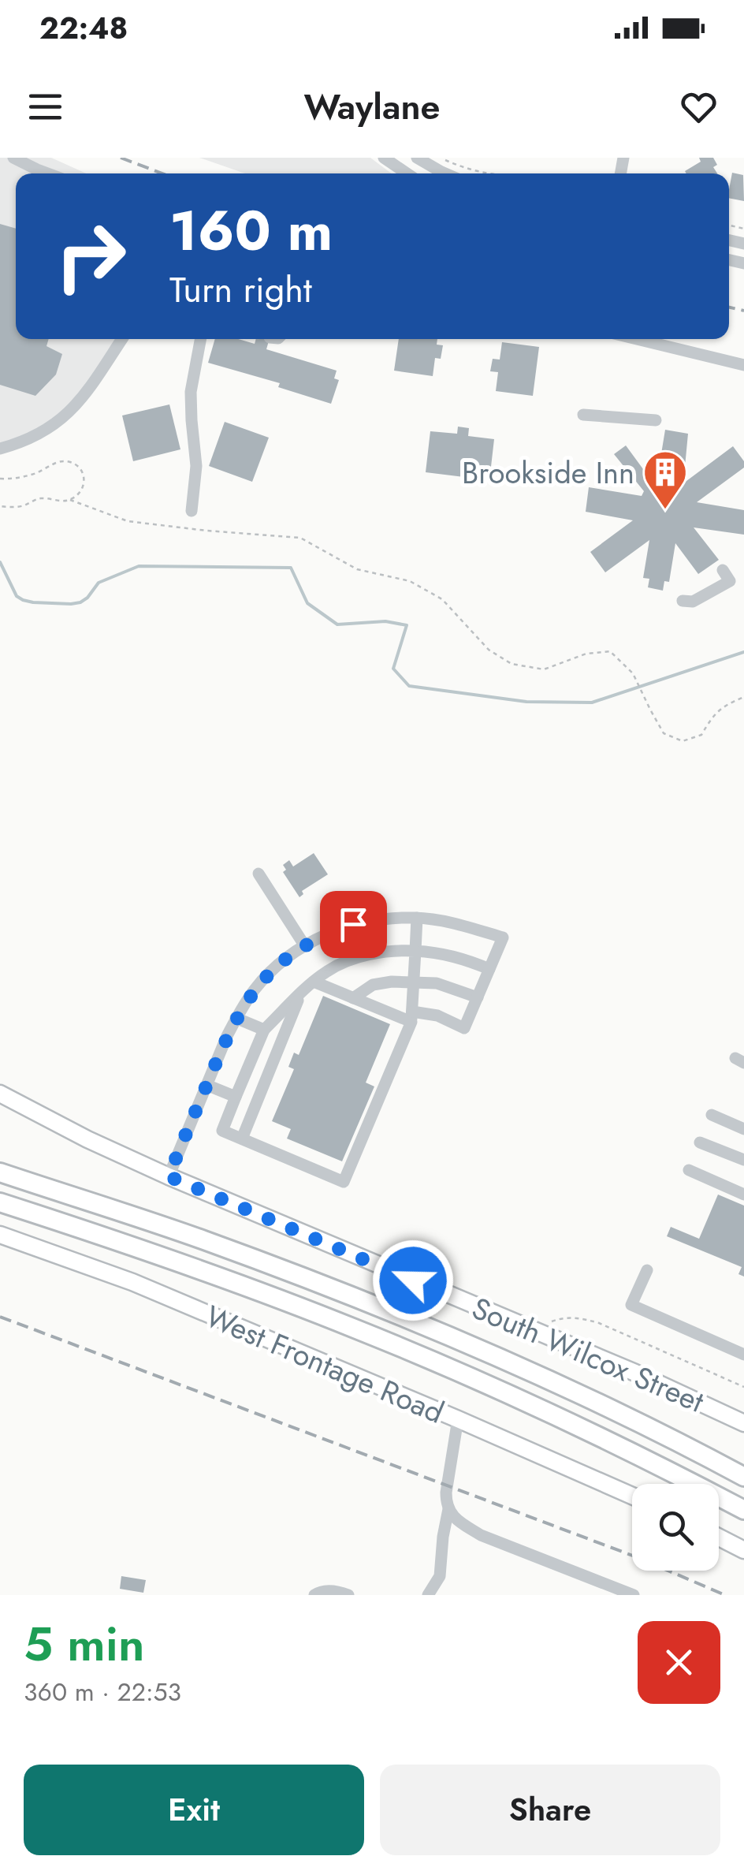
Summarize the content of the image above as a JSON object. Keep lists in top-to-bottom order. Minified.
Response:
{"streets":{"main road":["South Wilcox Street","West Frontage Road"]},"places":{"building":["Brookside Inn"]},"page":{"status":"22:48","header":"Waylane","turn":["160 m","Turn right"],"heading":["5 min","360 m · 22:53"],"buttons":["Exit","Share"]}}
